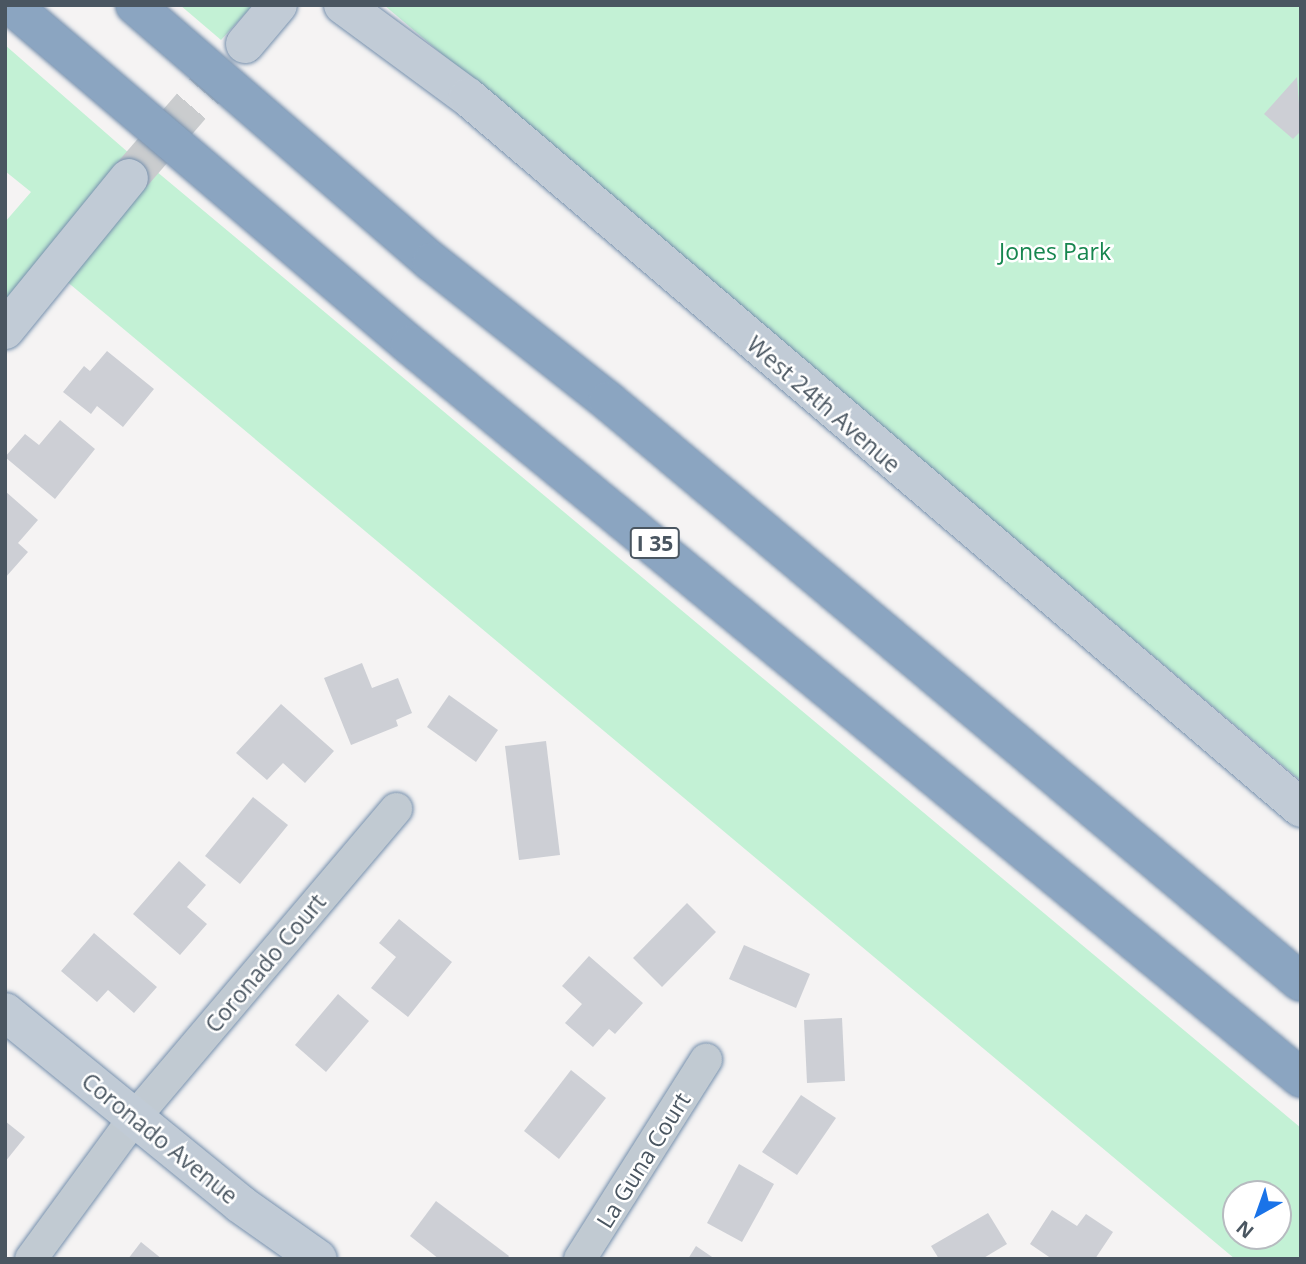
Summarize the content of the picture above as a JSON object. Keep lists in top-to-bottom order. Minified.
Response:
{"streets":{"highway":["I 35"],"street":["West 24th Avenue","Coronado Court","Coronado Avenue","La Guna Court"]},"crossings":[["Coronado Court","Coronado Avenue"]],"parks":["Jones Park"],"north":"bottom left"}
